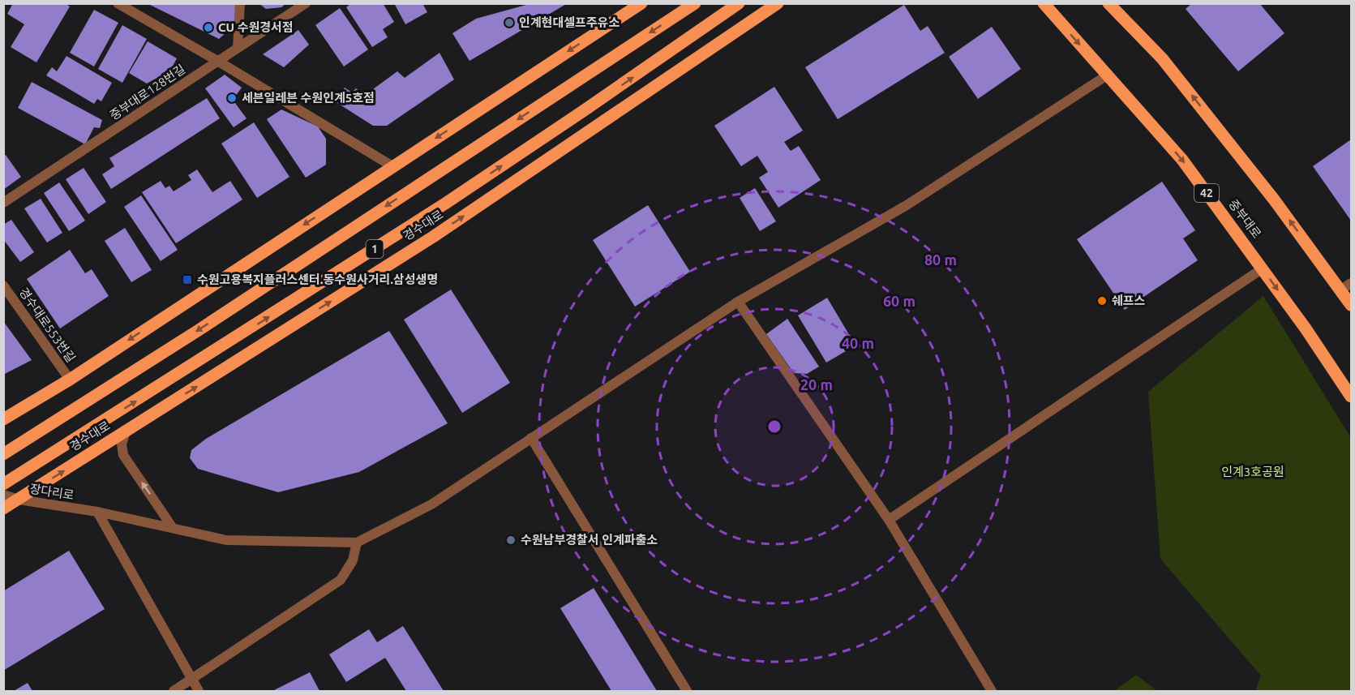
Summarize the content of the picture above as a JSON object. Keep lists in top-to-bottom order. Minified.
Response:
{"streets":{"main road":["42","중부대로","경수대로","1"],"street":["중부대로128번길","경수대로553번길","장다리로"]},"crossings":[["경수대로","장다리로"]],"parks":["인계3호공원"],"places":{"other":["인계현대셀프주유소","CU 수원경서점","세븐일레븐 수원인계5호점","쉐프스","수원남부경찰서 인계파출소"],"transit":["수원고용복지플러스센터.동수원사거리.삼성생명"]},"rings":["80 m","60 m","40 m","20 m"]}
